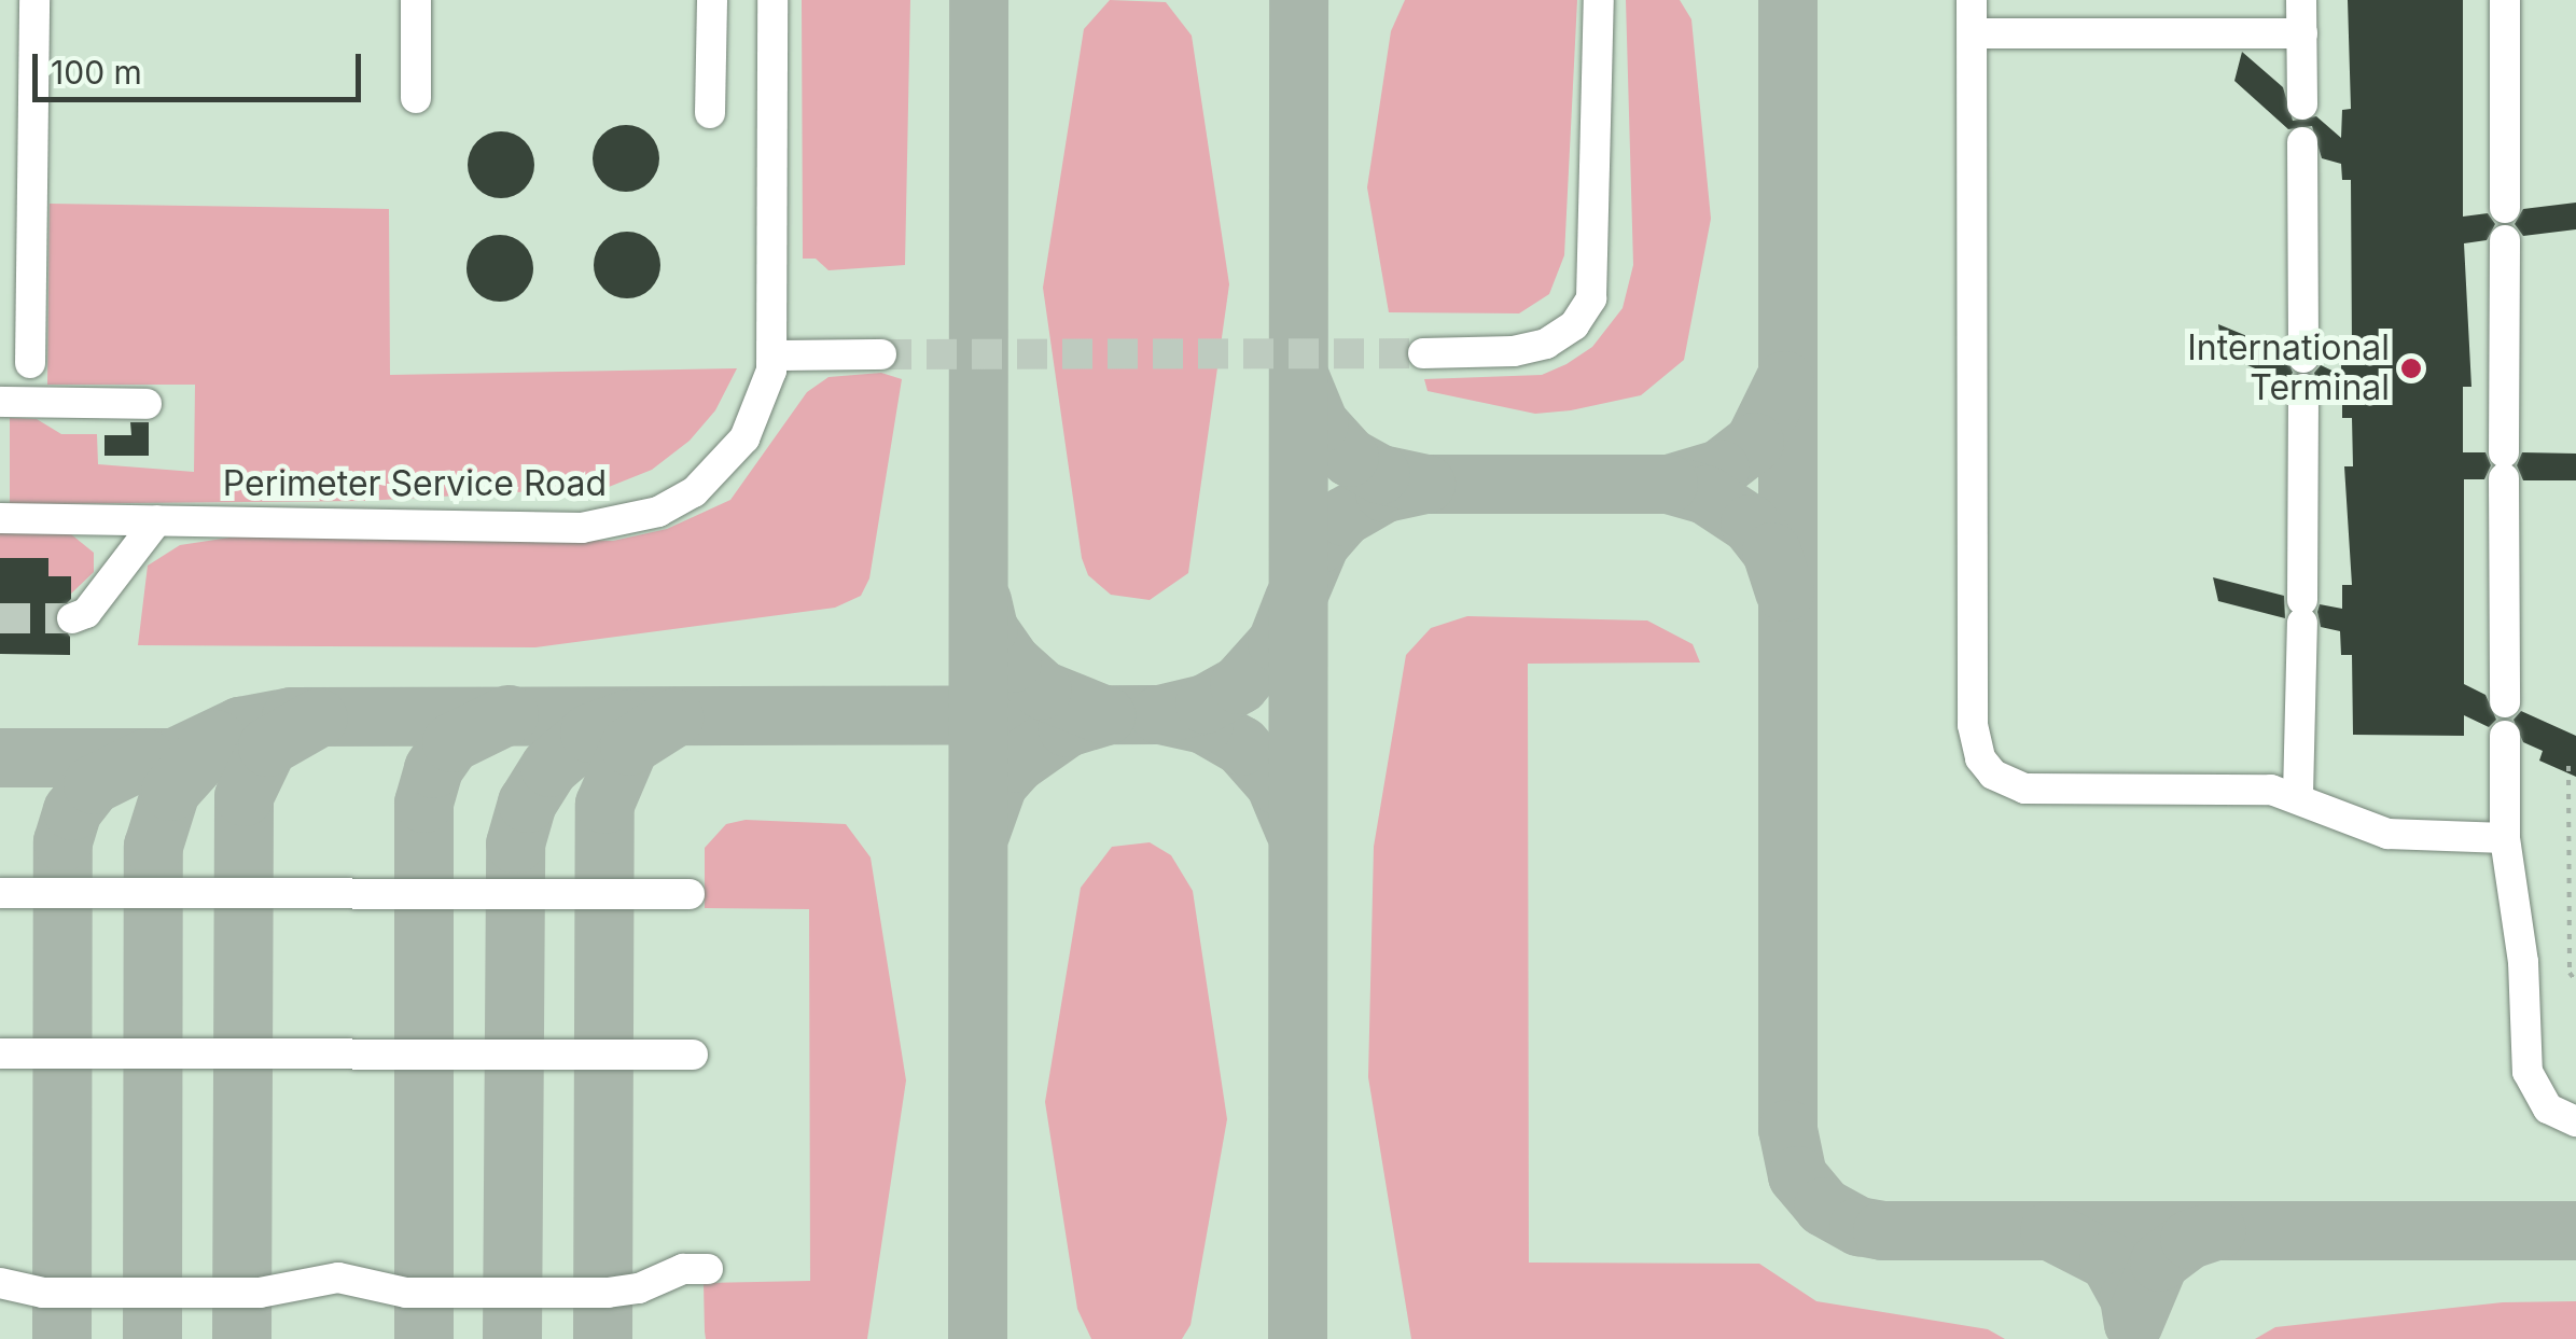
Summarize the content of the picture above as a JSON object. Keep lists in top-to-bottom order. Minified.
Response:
{"streets":{"lane":["Perimeter Service Road"]},"places":["International Terminal"],"scale_bar":"100 m"}
